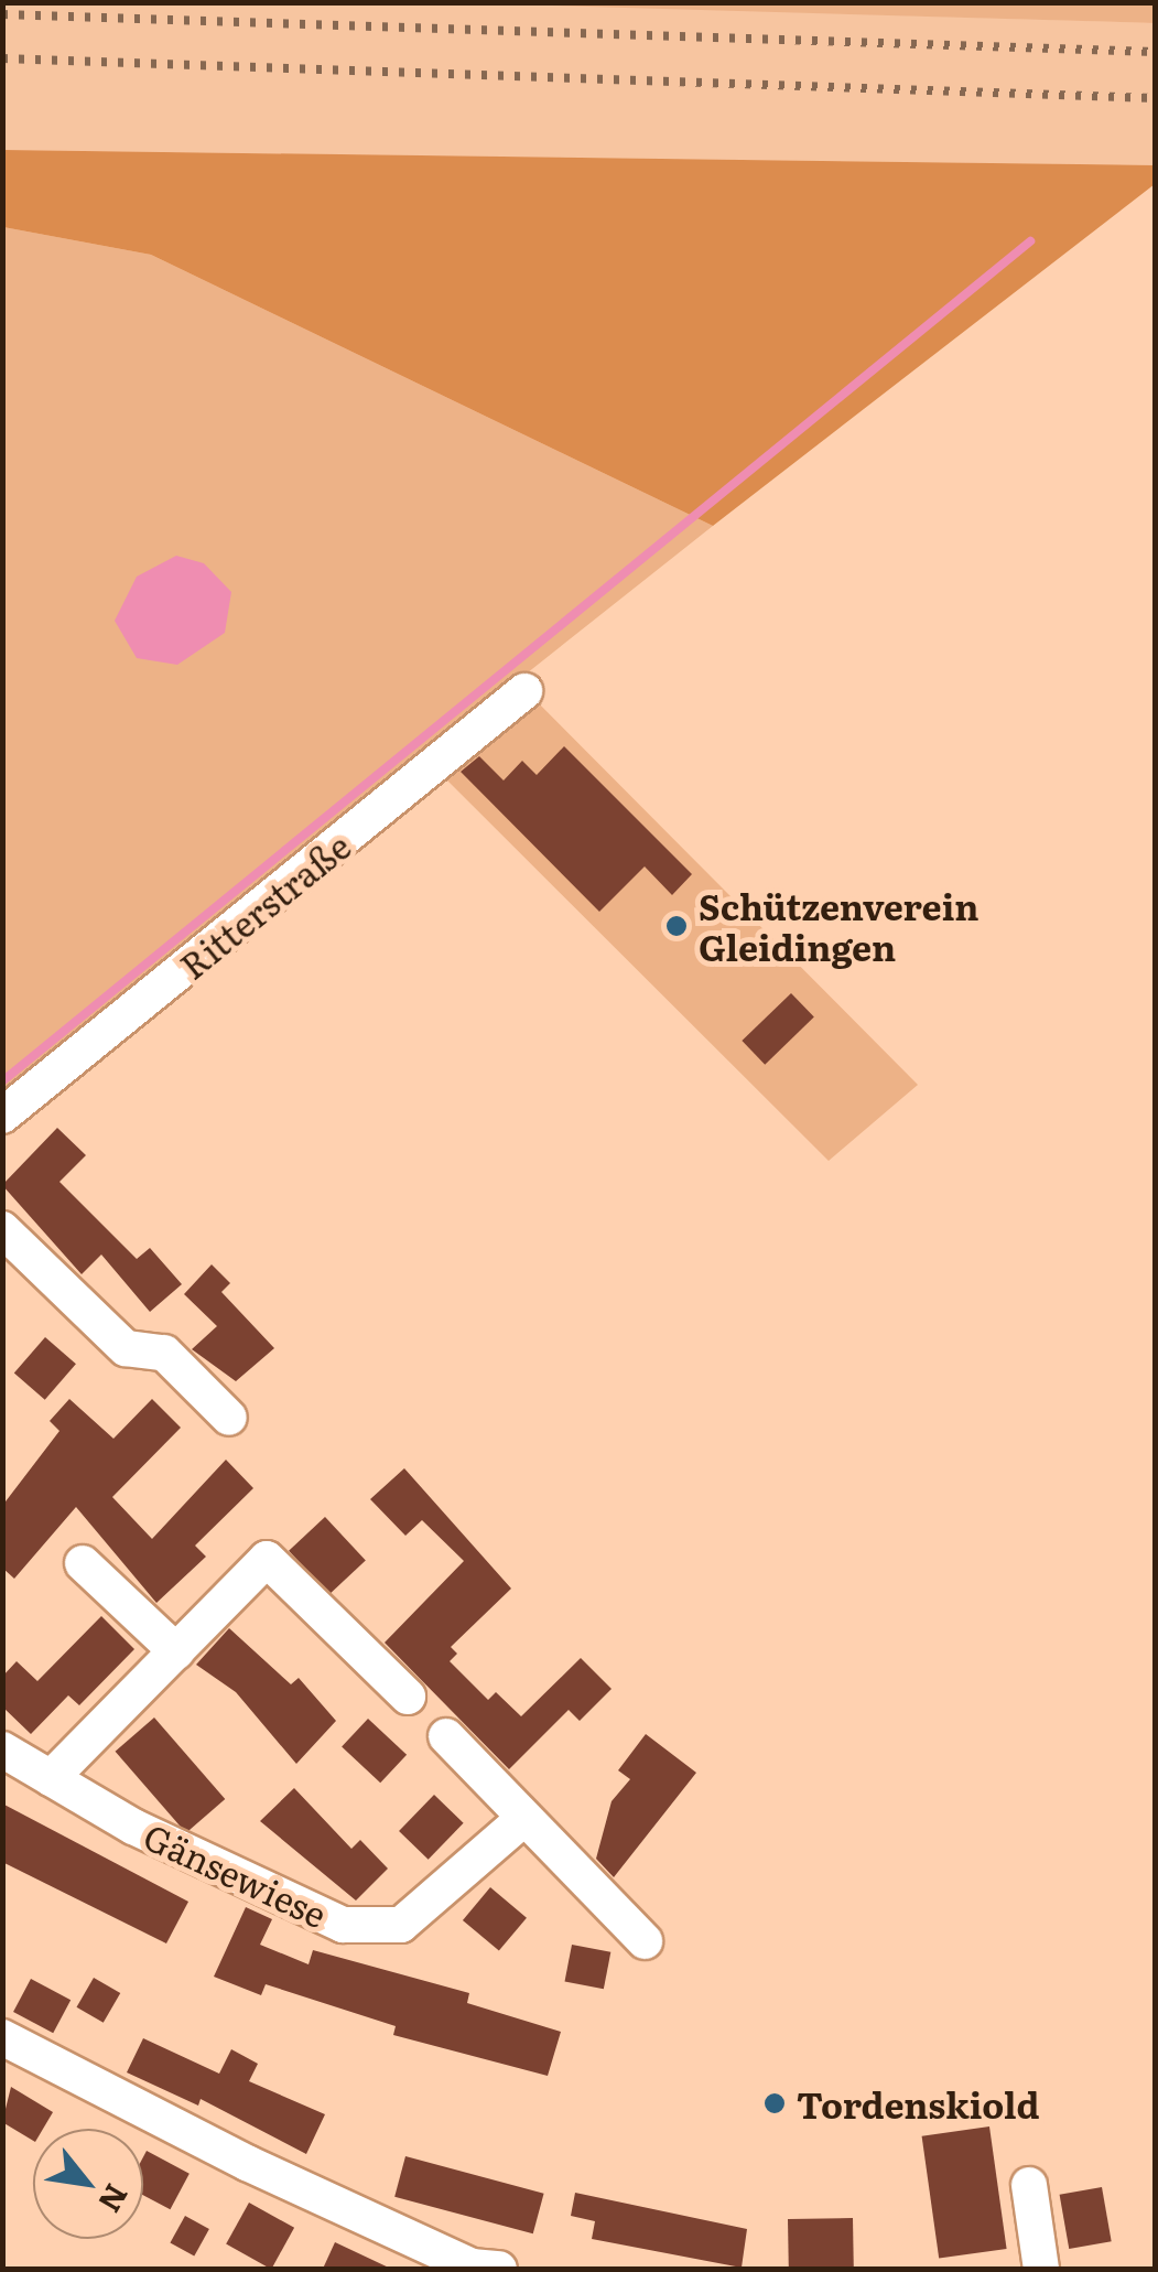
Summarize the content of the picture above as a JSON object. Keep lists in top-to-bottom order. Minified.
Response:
{"streets":{"street":["Ritterstraße","Gänsewiese"]},"places":["Schützenverein Gleidingen","Tordenskiold"],"north":"bottom right"}
